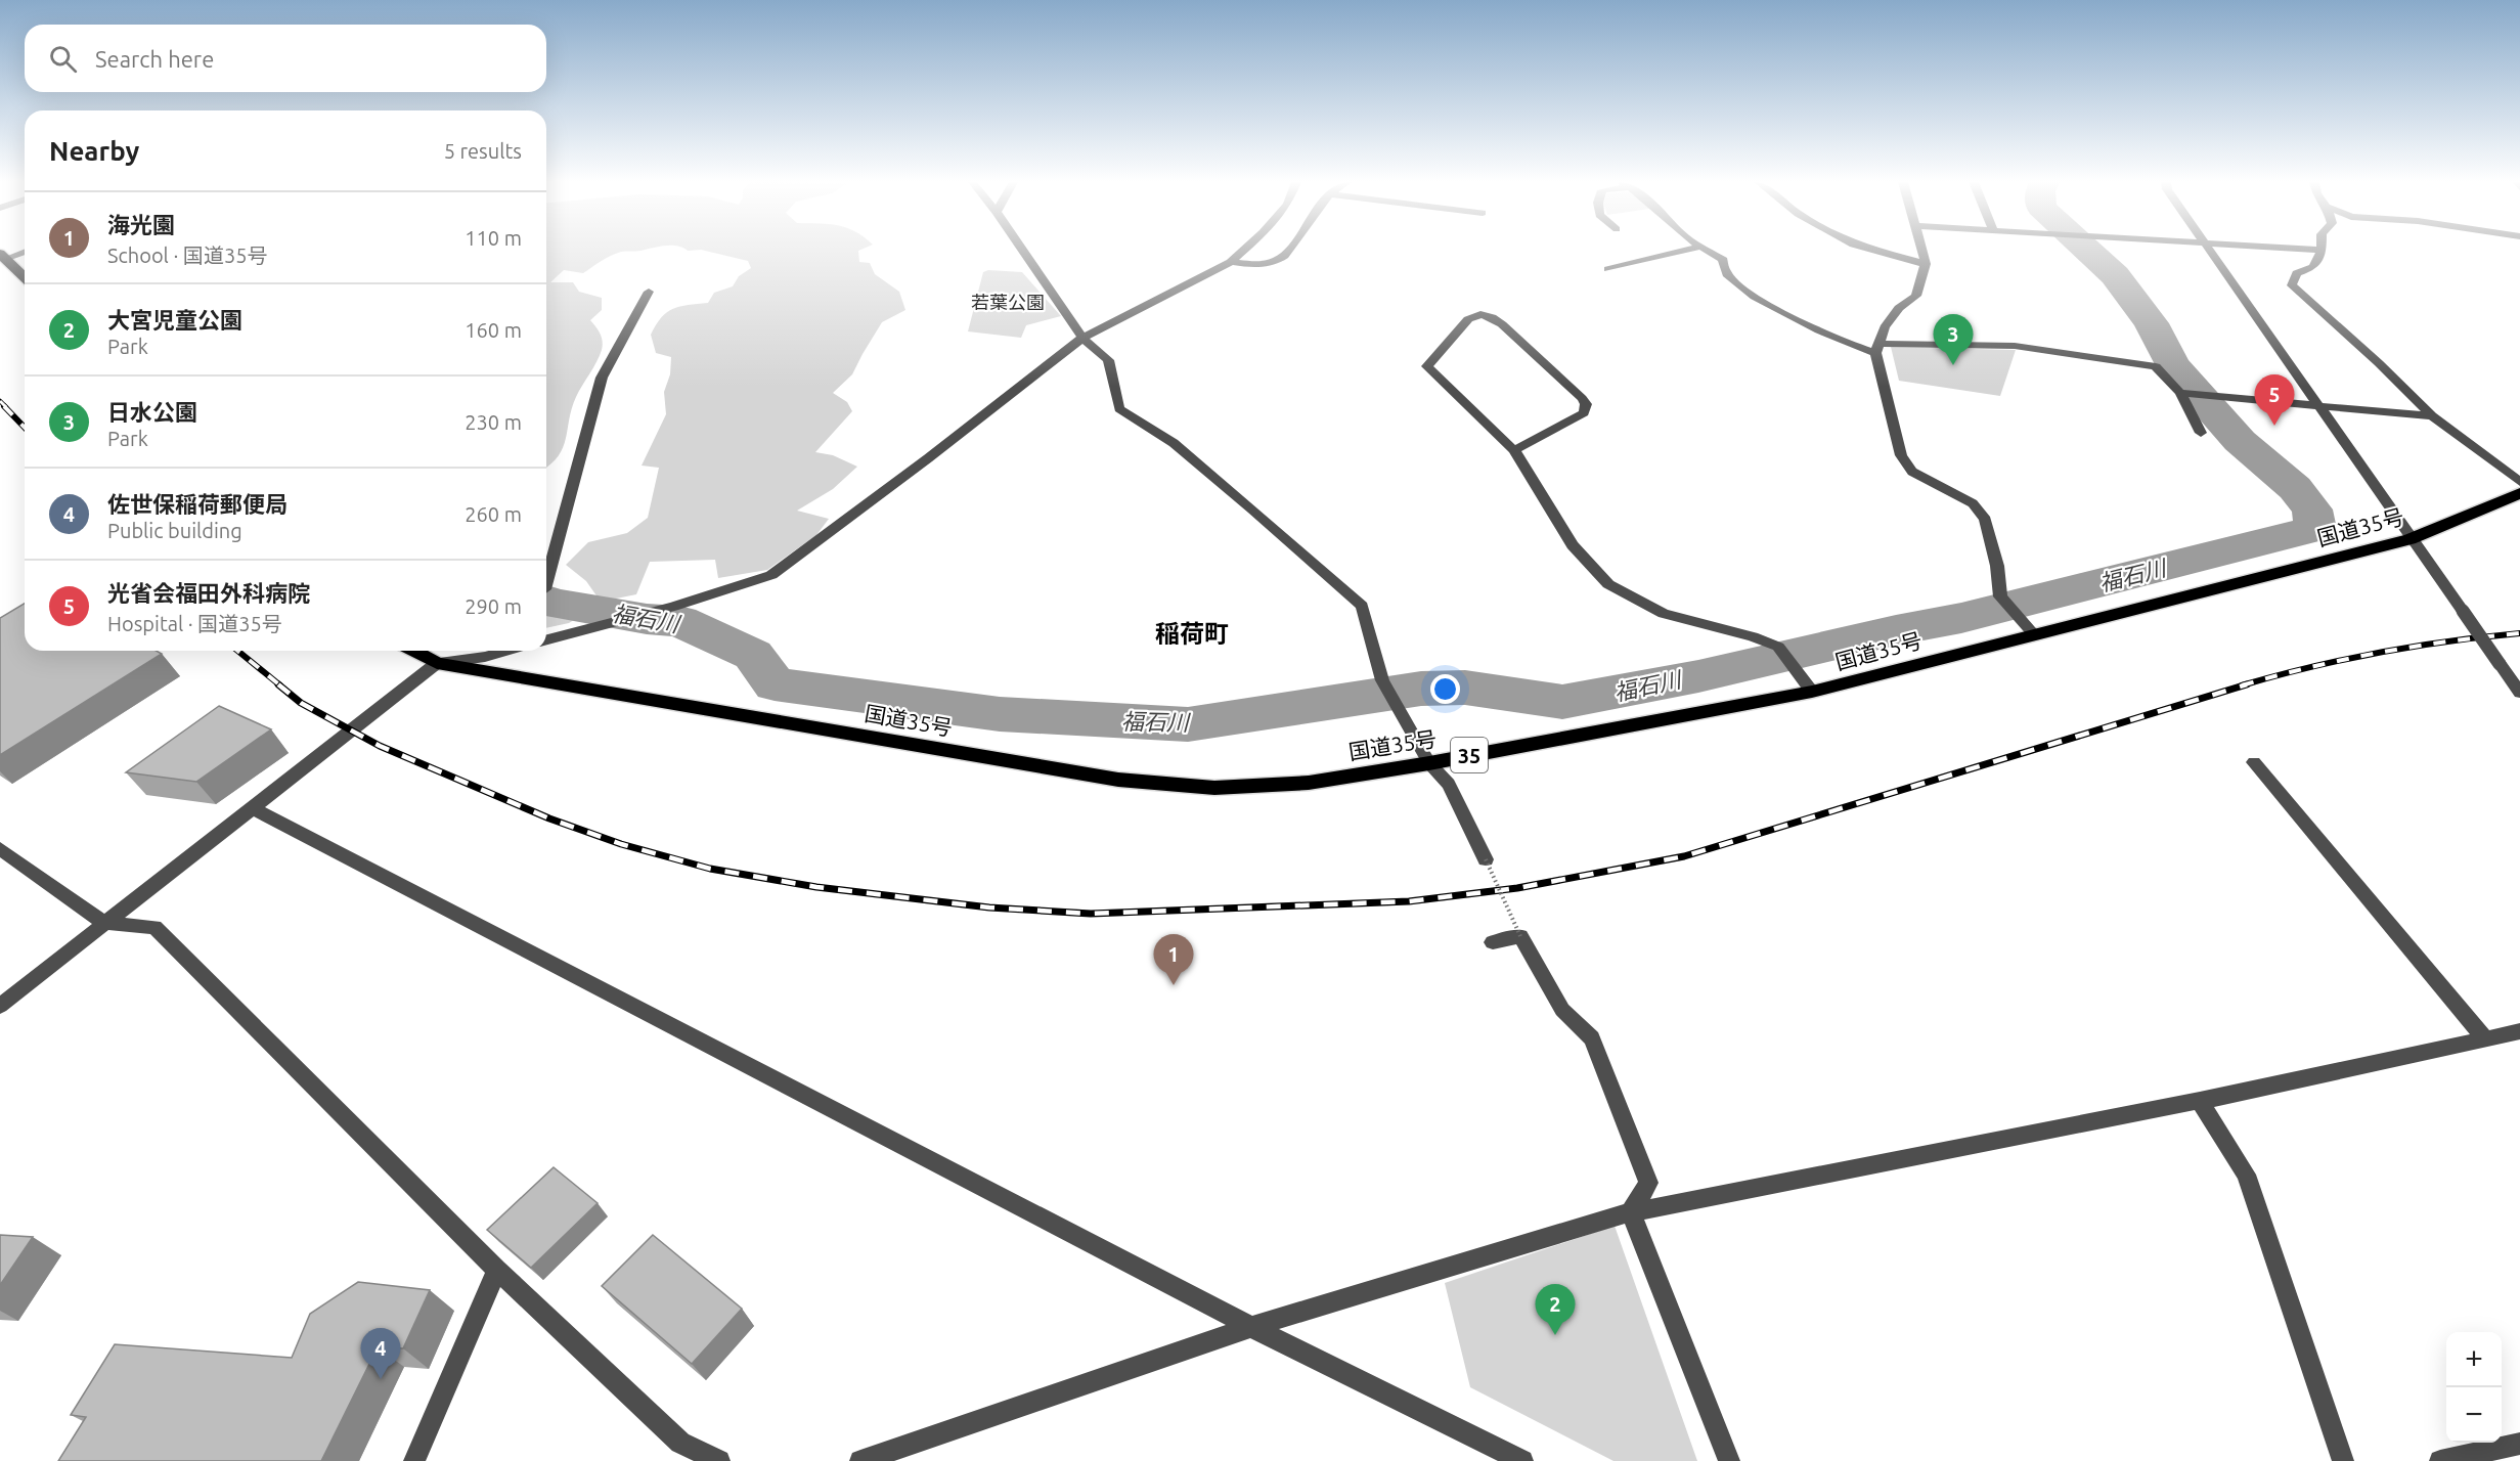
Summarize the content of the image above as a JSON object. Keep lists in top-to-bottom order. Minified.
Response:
{"streets":{"highway":["国道35号","35"]},"districts":["稲荷町"],"water":["福石川"],"parks":["若葉公園"],"page":{"search":"Search here","heading":["Nearby","5 results"],"list":[{"mark":"1","name":"海光園","note":"School · 国道35号","value":"110 m"},{"mark":"2","name":"大宮児童公園","note":"Park","value":"160 m"},{"mark":"3","name":"日水公園","note":"Park","value":"230 m"},{"mark":"4","name":"佐世保稲荷郵便局","note":"Public building","value":"260 m"},{"mark":"5","name":"光省会福田外科病院","note":"Hospital · 国道35号","value":"290 m"}],"pins":["3","5","1","2","4"],"map_buttons":["+","−"]}}
